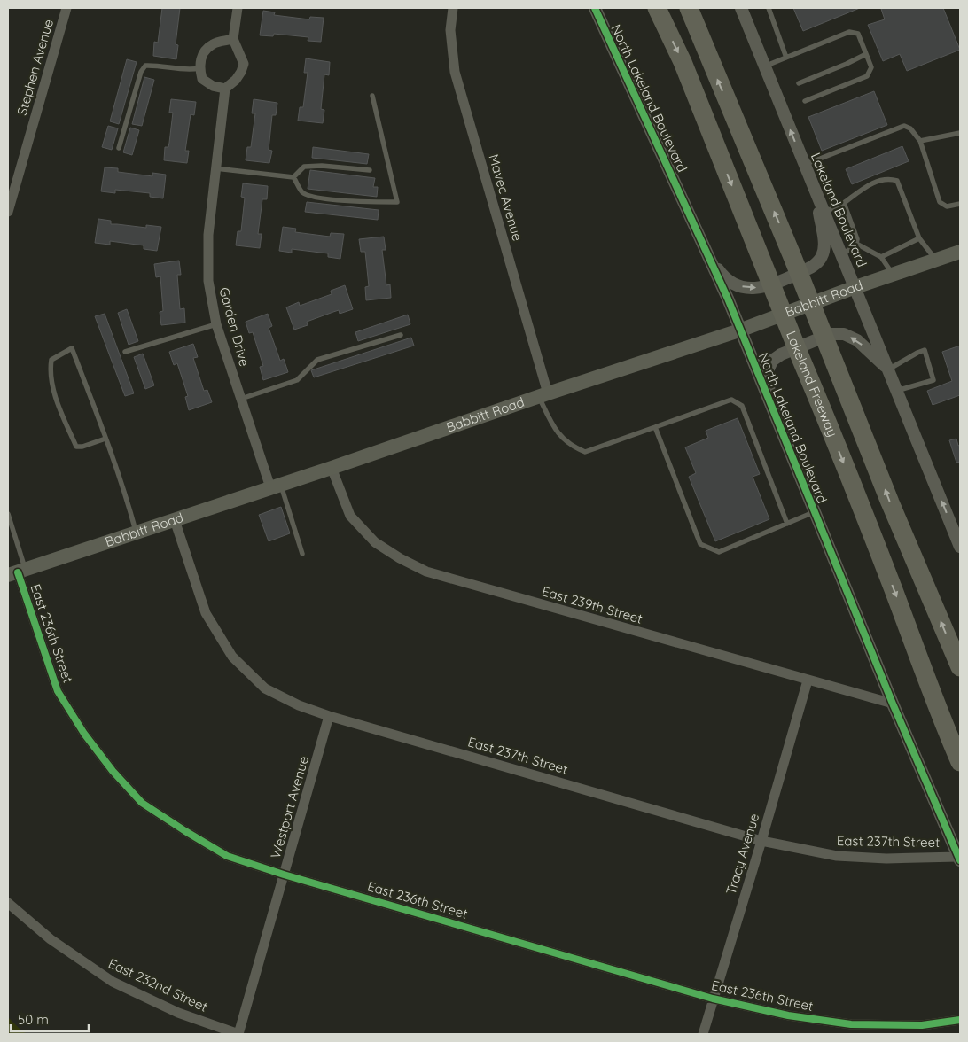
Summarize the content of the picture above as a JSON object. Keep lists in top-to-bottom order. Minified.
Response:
{"streets":{"highway":["Lakeland Freeway"],"main road":["Babbitt Road"],"street":["Stephen Avenue","North Lakeland Boulevard","Mavec Avenue","Lakeland Boulevard","Garden Drive","East 239th Street","East 236th Street","East 237th Street","Westport Avenue","Tracy Avenue","East 232nd Street"]},"crossings":[["North Lakeland Boulevard","Babbitt Road"],["North Lakeland Boulevard","East 239th Street"],["North Lakeland Boulevard","East 237th Street"],["Mavec Avenue","Babbitt Road"],["Lakeland Boulevard","Babbitt Road"],["Babbitt Road","Garden Drive"],["Babbitt Road","East 239th Street"],["Babbitt Road","East 236th Street"],["Babbitt Road","East 237th Street"],["East 239th Street","Tracy Avenue"],["East 236th Street","Westport Avenue"],["East 236th Street","Tracy Avenue"],["East 237th Street","Westport Avenue"],["East 237th Street","Tracy Avenue"],["Westport Avenue","East 232nd Street"]],"one_way":["Lakeland Boulevard"],"scale_bar":"50 m"}
